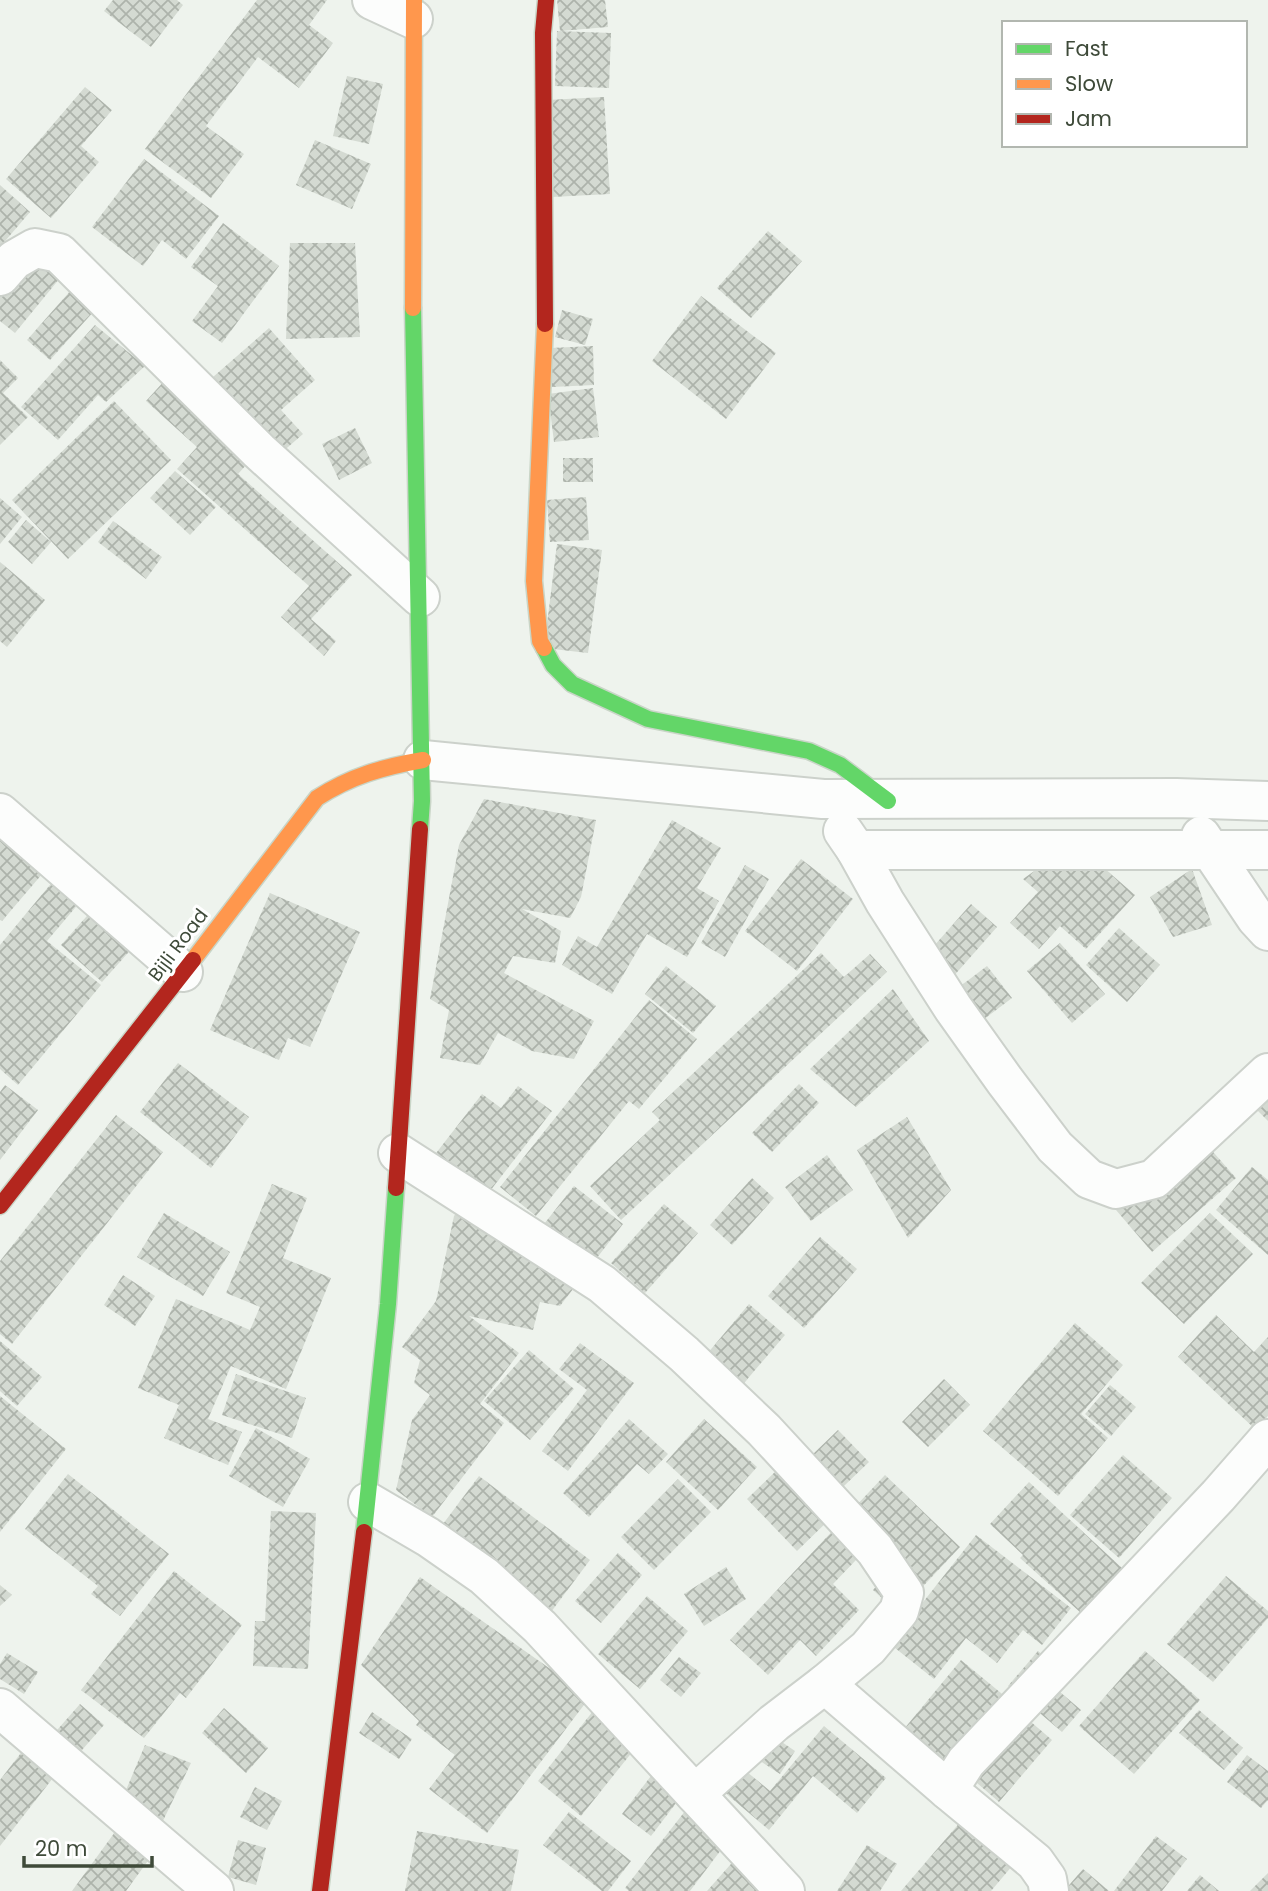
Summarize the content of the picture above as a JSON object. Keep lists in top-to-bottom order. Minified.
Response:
{"streets":{"main road":["Bijli Road"]},"legend":["Fast","Slow","Jam"],"scale_bar":"20 m"}
